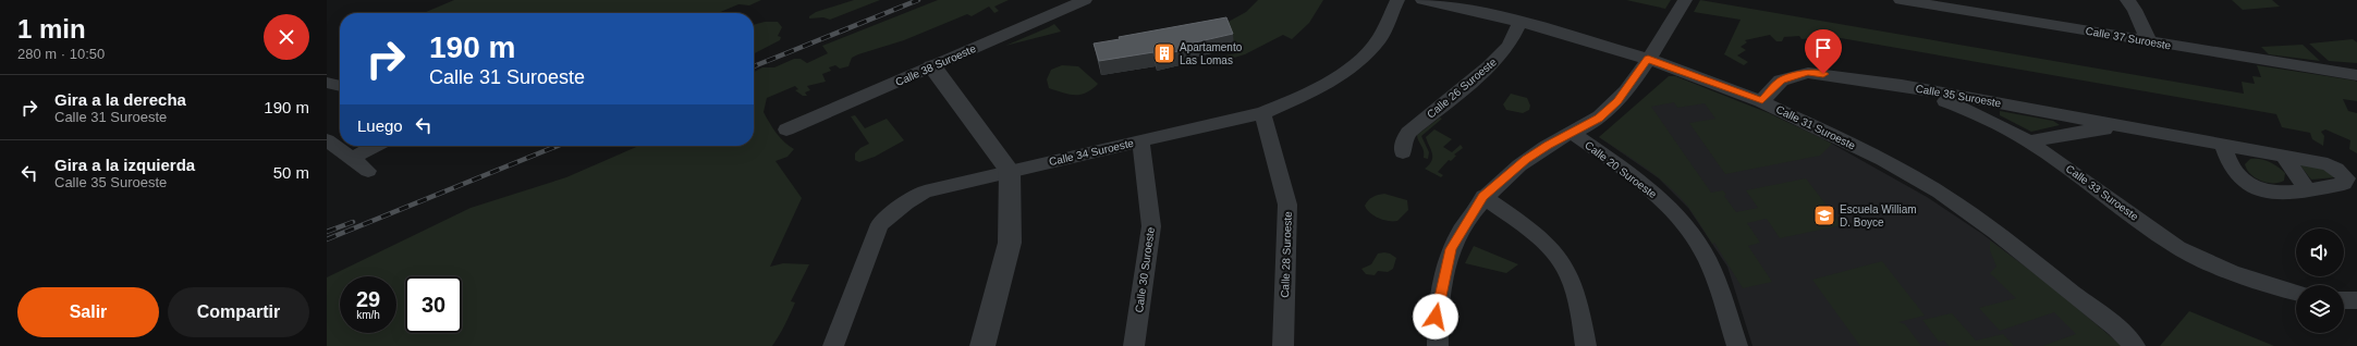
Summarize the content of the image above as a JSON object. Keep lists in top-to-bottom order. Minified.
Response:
{"streets":{"street":["Calle 37 Suroeste","Calle 38 Suroeste","Calle 26 Suroeste","Calle 35 Suroeste","Calle 31 Suroeste","Calle 34 Suroeste","Calle 20 Suroeste","Calle 33 Suroeste","Calle 28 Suroeste","Calle 30 Suroeste"]},"crossings":[["Calle 26 Suroeste","Calle 31 Suroeste"],["Calle 35 Suroeste","Calle 31 Suroeste"],["Calle 35 Suroeste","Calle 33 Suroeste"],["Calle 34 Suroeste","Calle 28 Suroeste"],["Calle 34 Suroeste","Calle 30 Suroeste"]],"places":{"building":["Apartamento Las Lomas"],"school or university":["Escuela William D. Boyce"]},"page":{"heading":["1 min","280 m · 10:50"],"turn":["190 m","Calle 31 Suroeste"],"list":[{"name":"Gira a la derecha","note":"Calle 31 Suroeste","value":"190 m"},{"name":"Gira a la izquierda","note":"Calle 35 Suroeste","value":"50 m"}],"then":"Luego","speed":"29 km/h","limit":"30","buttons":["Salir","Compartir"]}}
